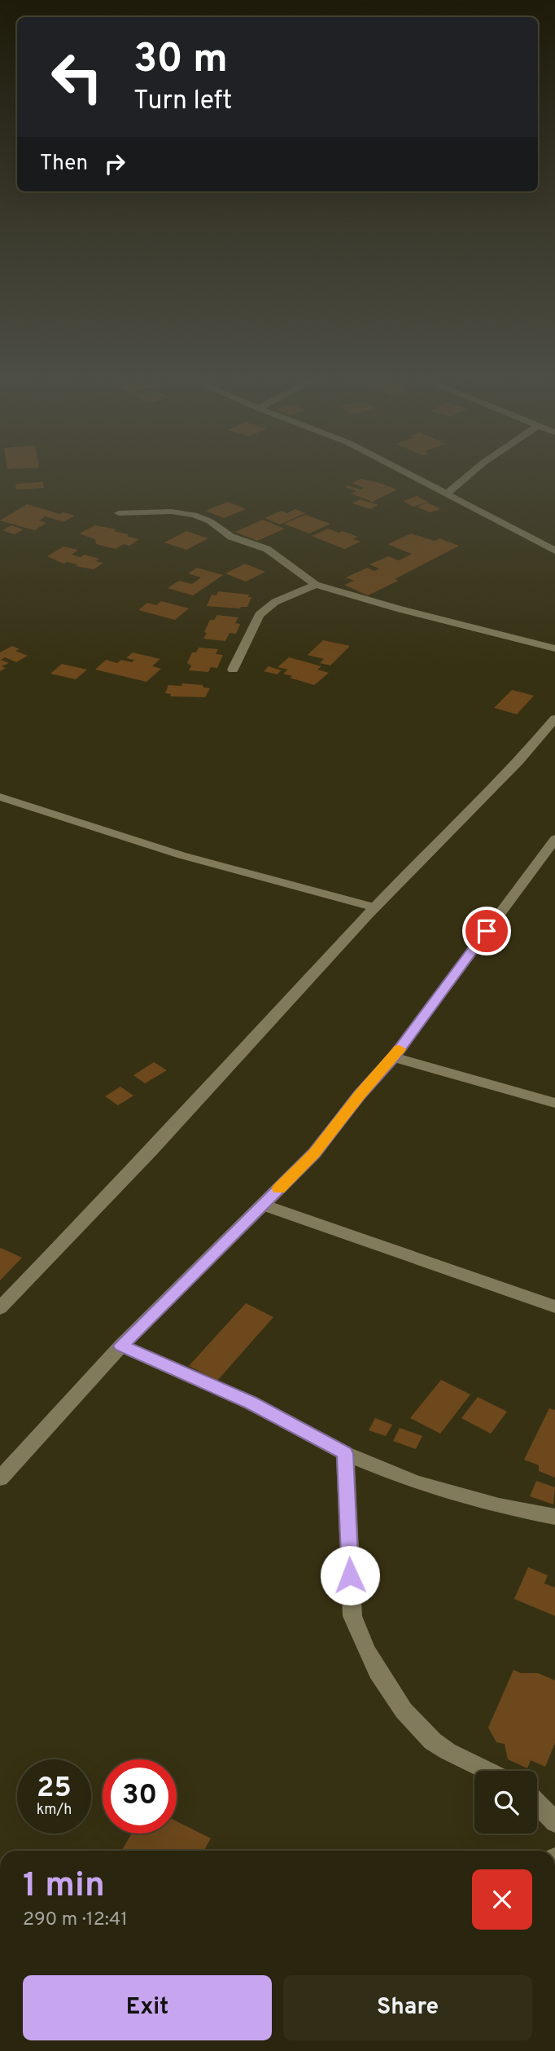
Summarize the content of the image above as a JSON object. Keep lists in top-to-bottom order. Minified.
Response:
{"page":{"turn":["30 m","Turn left"],"then":"Then","speed":"25 km/h","limit":"30","heading":["1 min","290 m · 12:41"],"buttons":["Exit","Share"]}}
